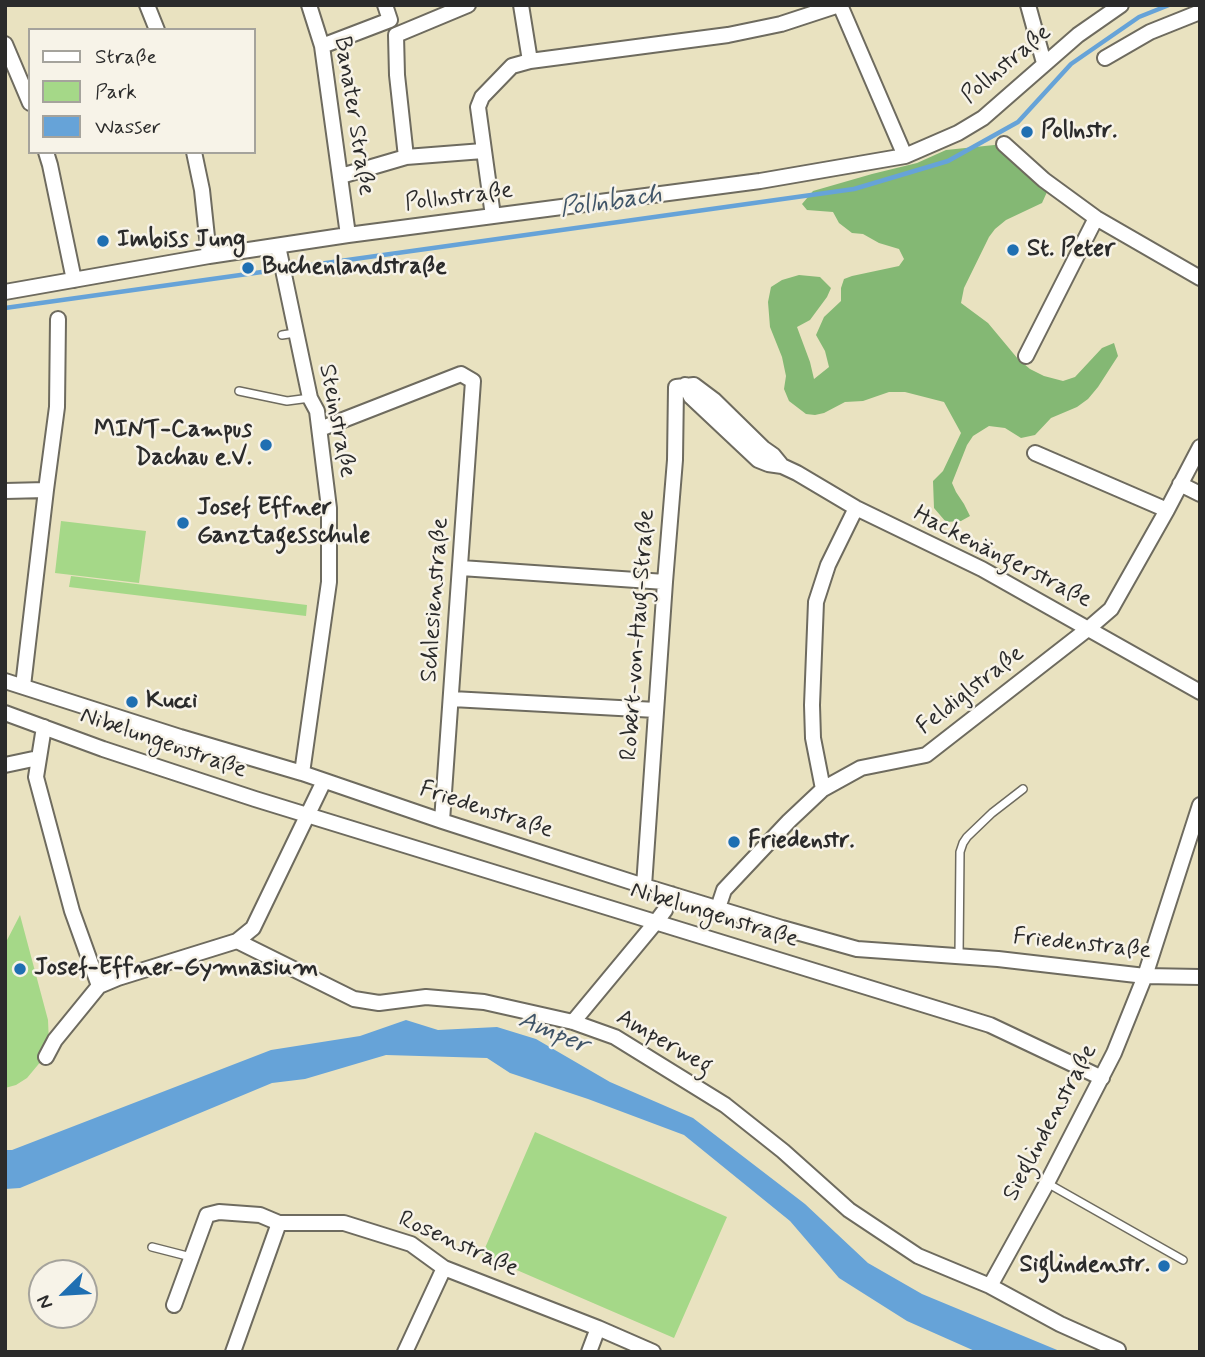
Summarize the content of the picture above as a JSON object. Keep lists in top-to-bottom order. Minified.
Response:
{"streets":{"street":["Pollnstraße","Banater Straße","Steinstraße","Hackenängerstraße","Schlesienstraße","Robert-von-Haug-Straße","Feldiglstraße","Nibelungenstraße","Friedenstraße","Amperweg","Sieglindenstraße","Rosenstraße"]},"crossings":[["Pollnstraße","Banater Straße"],["Pollnstraße","Steinstraße"],["Steinstraße","Schlesienstraße"],["Steinstraße","Friedenstraße"],["Hackenängerstraße","Robert-von-Haug-Straße"],["Hackenängerstraße","Feldiglstraße"],["Schlesienstraße","Friedenstraße"],["Robert-von-Haug-Straße","Friedenstraße"],["Feldiglstraße","Friedenstraße"],["Nibelungenstraße","Sieglindenstraße"],["Friedenstraße","Sieglindenstraße"],["Amperweg","Sieglindenstraße"]],"water":["Pollnbach","Amper"],"places":["Pollnstr.","Imbiss Jung","St. Peter","Buchenlandstraße","MINT-Campus Dachau e.V.","Josef Effner Ganztagesschule","Kucci","Friedenstr.","Josef-Effner-Gymnasium","Siglindenstr."],"legend":["Straße","Park","Wasser"],"north":"bottom left"}
